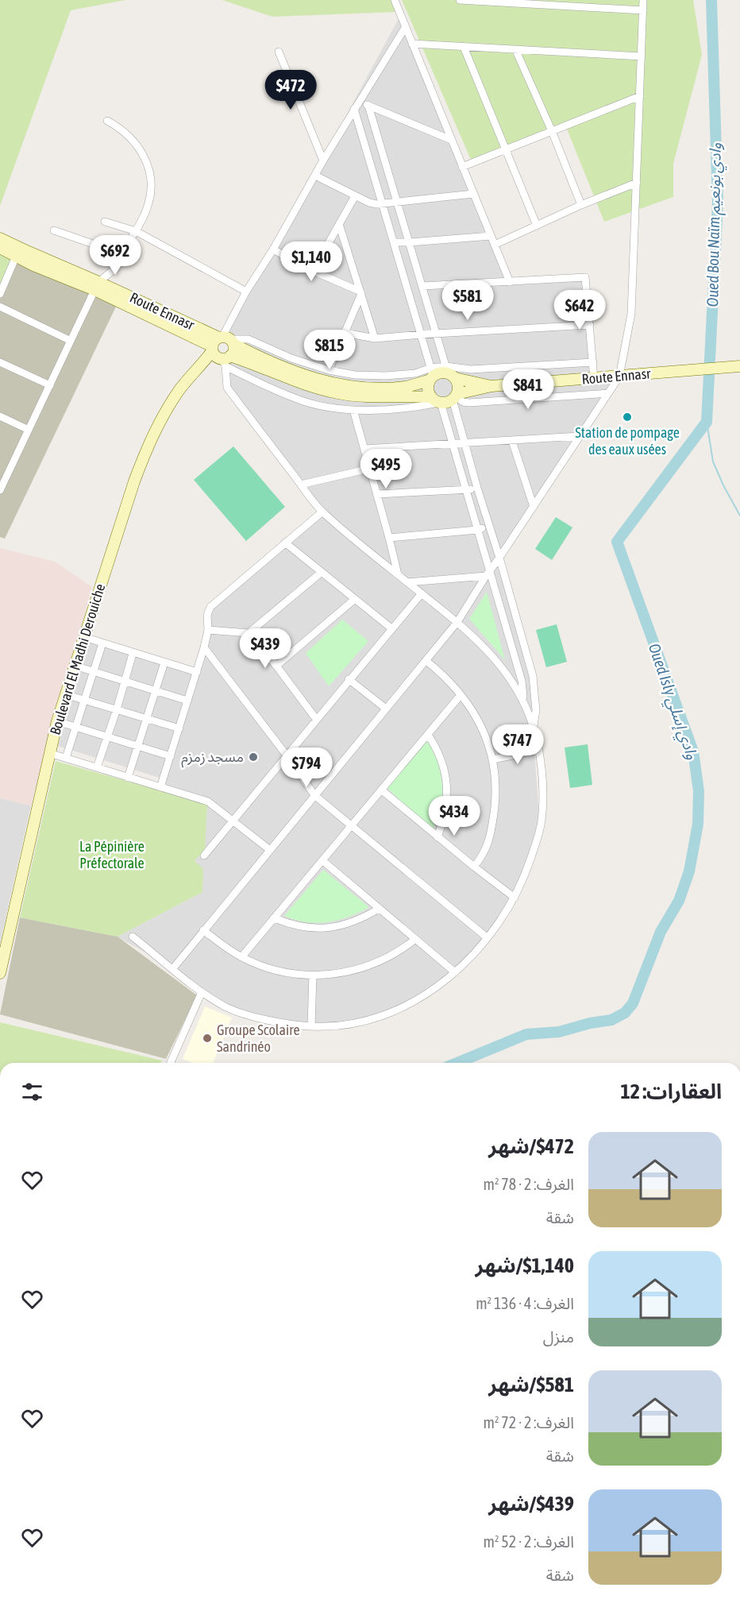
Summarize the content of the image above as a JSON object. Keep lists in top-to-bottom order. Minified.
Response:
{"streets":{"main road":["Route Ennasr","Boulevard El Madhi Derouiche"]},"crossings":[["Route Ennasr","Boulevard El Madhi Derouiche"]],"water":["Oued Bou Naïm وادي بونعيم","Oued Isly وادي إسلي"],"parks":["La Pépinière Préfectorale"],"places":["Station de pompage des eaux usées","مسجد زمزم","Groupe Scolaire Sandrinéo"],"page":{"price":["$472","$692","$1,140","$581","$642","$815","$841","$495","$439","$747","$794","$434"],"heading":"العقارات: 12","list":[{"name":"$472/شهر","note":"الغرف: 2 · 78 m² · شقة"},{"name":"$1,140/شهر","note":"الغرف: 4 · 136 m² · منزل"},{"name":"$581/شهر","note":"الغرف: 2 · 72 m² · شقة"},{"name":"$439/شهر","note":"الغرف: 2 · 52 m² · شقة"}]}}
